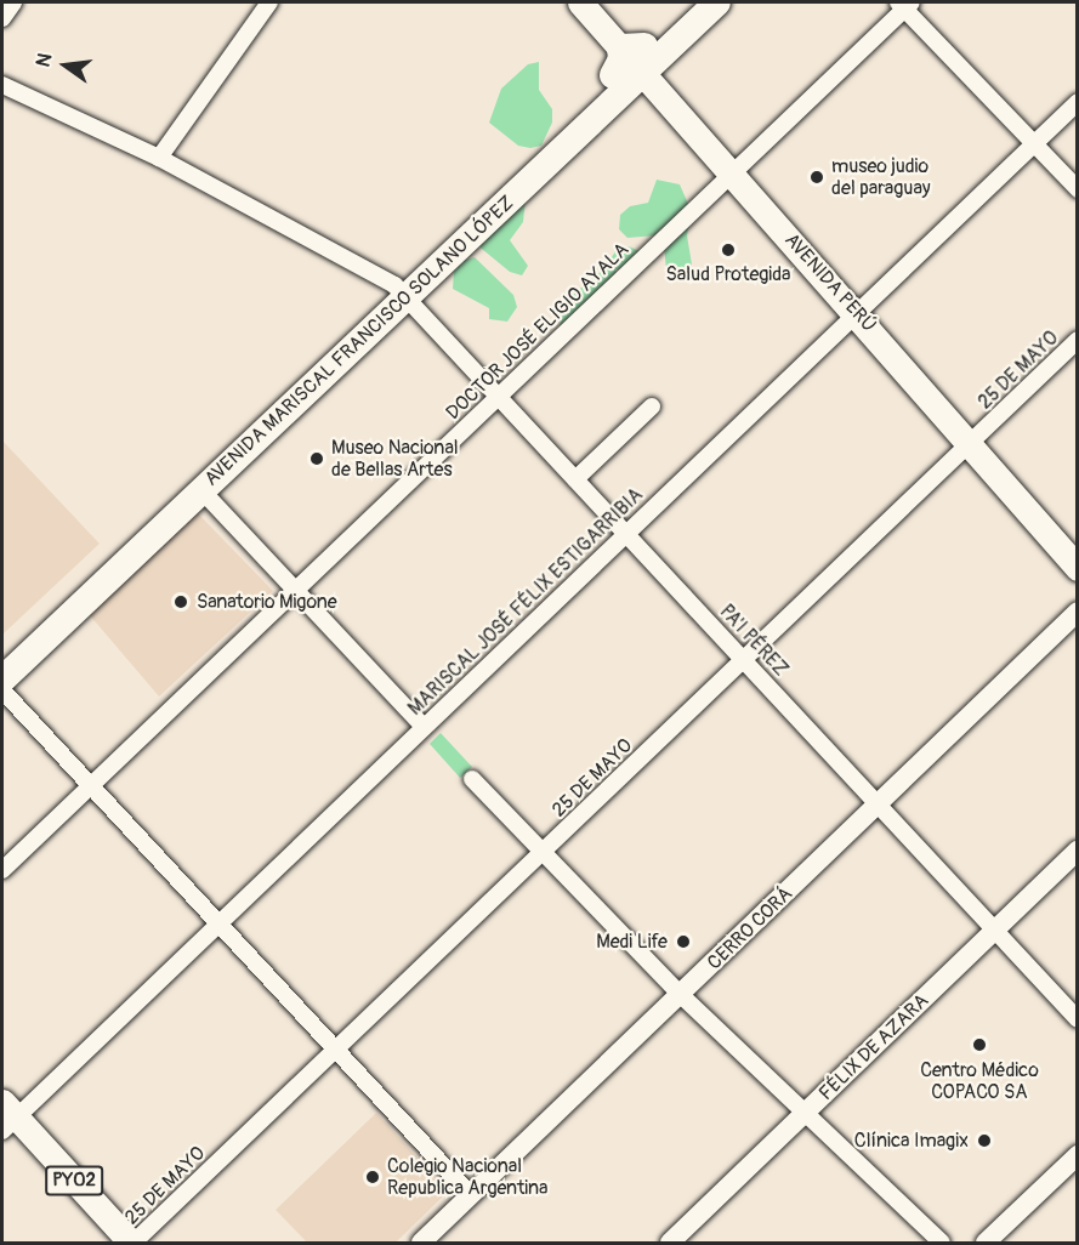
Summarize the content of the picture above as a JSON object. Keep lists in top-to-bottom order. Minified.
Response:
{"streets":{"highway":["AVENIDA MARISCAL FRANCISCO SOLANO LÓPEZ"],"main road":["AVENIDA PERÚ","PY02"],"street":["DOCTOR JOSÉ ELIGIO AYALA","25 DE MAYO","MARISCAL JOSÉ FÉLIX ESTIGARRIBIA","PA'I PÉREZ","CERRO CORÁ","FÉLIX DE AZARA"]},"crossings":[["AVENIDA PERÚ","DOCTOR JOSÉ ELIGIO AYALA"],["AVENIDA PERÚ","AVENIDA MARISCAL FRANCISCO SOLANO LÓPEZ"],["AVENIDA PERÚ","25 DE MAYO"],["AVENIDA PERÚ","MARISCAL JOSÉ FÉLIX ESTIGARRIBIA"],["DOCTOR JOSÉ ELIGIO AYALA","PA'I PÉREZ"],["AVENIDA MARISCAL FRANCISCO SOLANO LÓPEZ","PA'I PÉREZ"],["25 DE MAYO","PA'I PÉREZ"],["25 DE MAYO","PY02"],["MARISCAL JOSÉ FÉLIX ESTIGARRIBIA","PA'I PÉREZ"],["MARISCAL JOSÉ FÉLIX ESTIGARRIBIA","PY02"],["PA'I PÉREZ","CERRO CORÁ"],["PA'I PÉREZ","FÉLIX DE AZARA"]],"places":["museo judio del paraguay","Salud Protegida","Museo Nacional de Bellas Artes","Sanatorio Migone","Medi Life","Centro Médico COPACO SA","Clínica Imagix","Colegio Nacional Republica Argentina"],"north":"left"}
